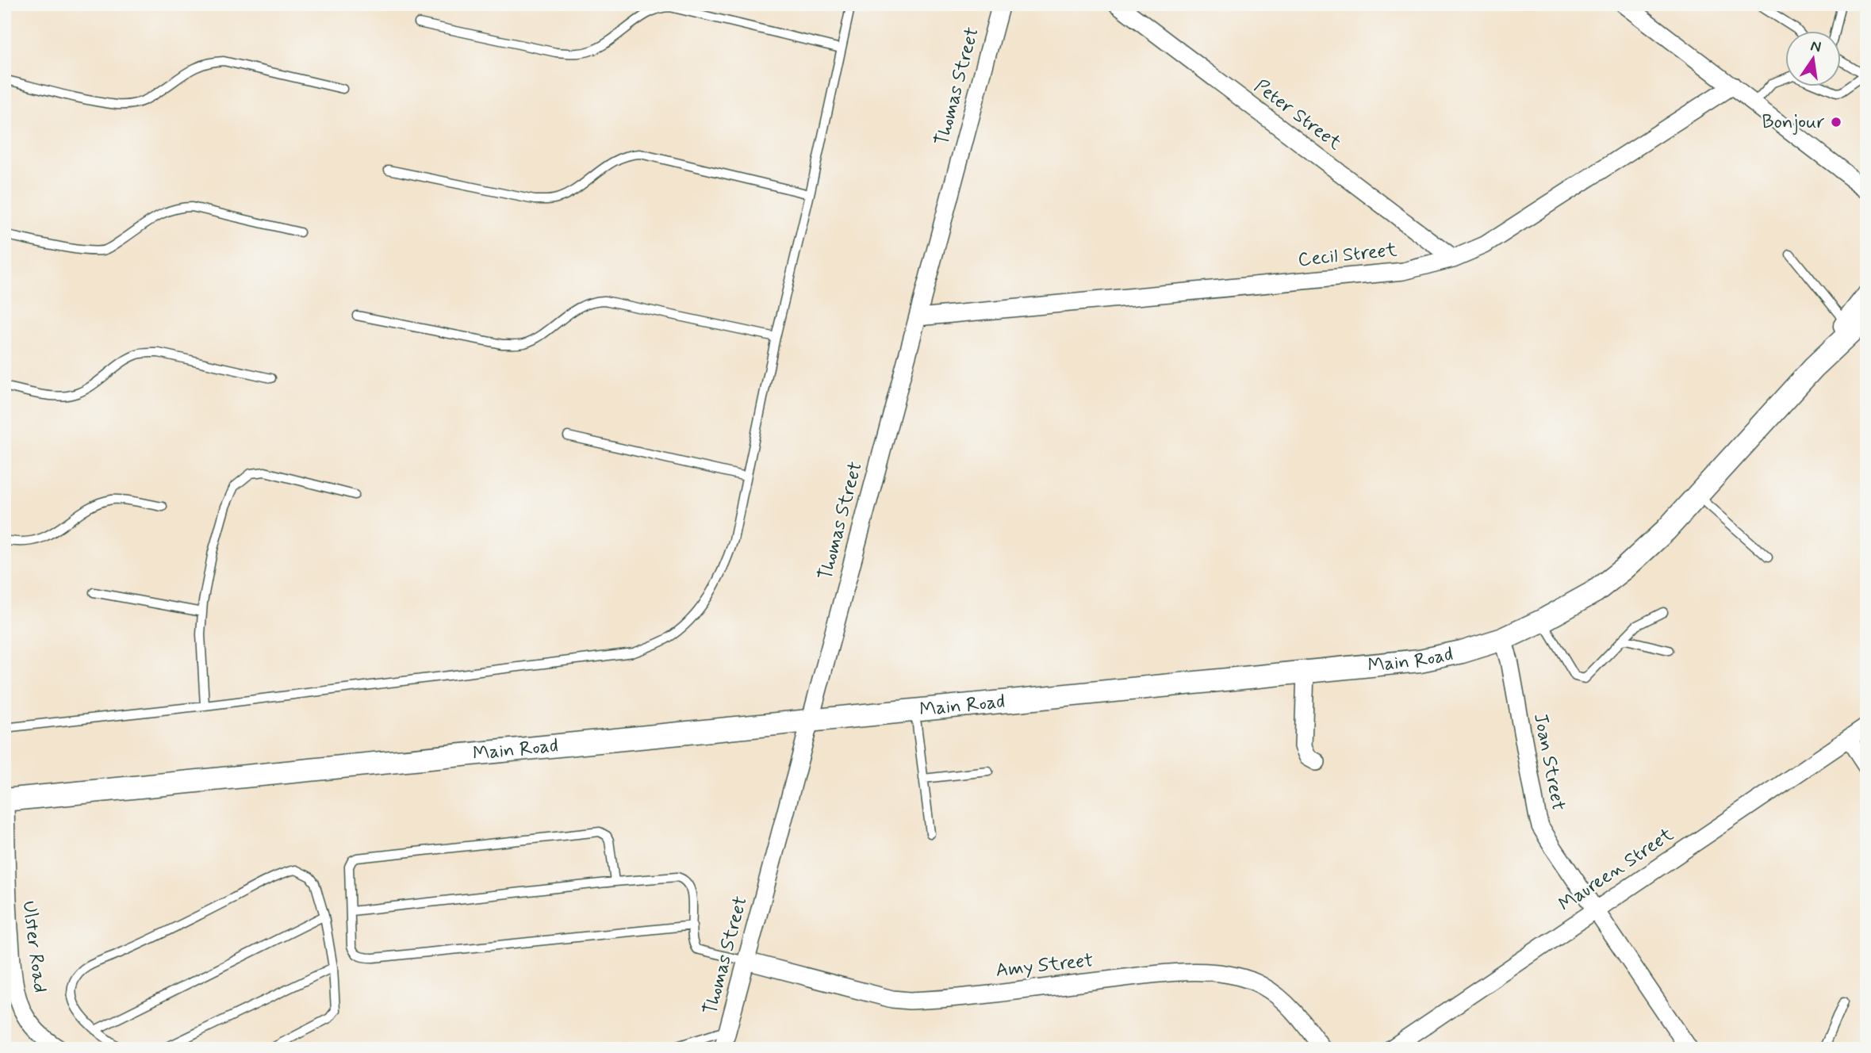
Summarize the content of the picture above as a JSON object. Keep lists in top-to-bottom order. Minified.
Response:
{"streets":{"main road":["Main Road"],"street":["Thomas Street","Peter Street","Cecil Street","Joan Street","Maureen Street","Ulster Road","Amy Street"]},"crossings":[["Thomas Street","Cecil Street"],["Thomas Street","Main Road"],["Thomas Street","Amy Street"],["Peter Street","Cecil Street"],["Main Road","Joan Street"],["Main Road","Ulster Road"],["Joan Street","Maureen Street"]],"places":["Bonjour"],"north":"top"}
